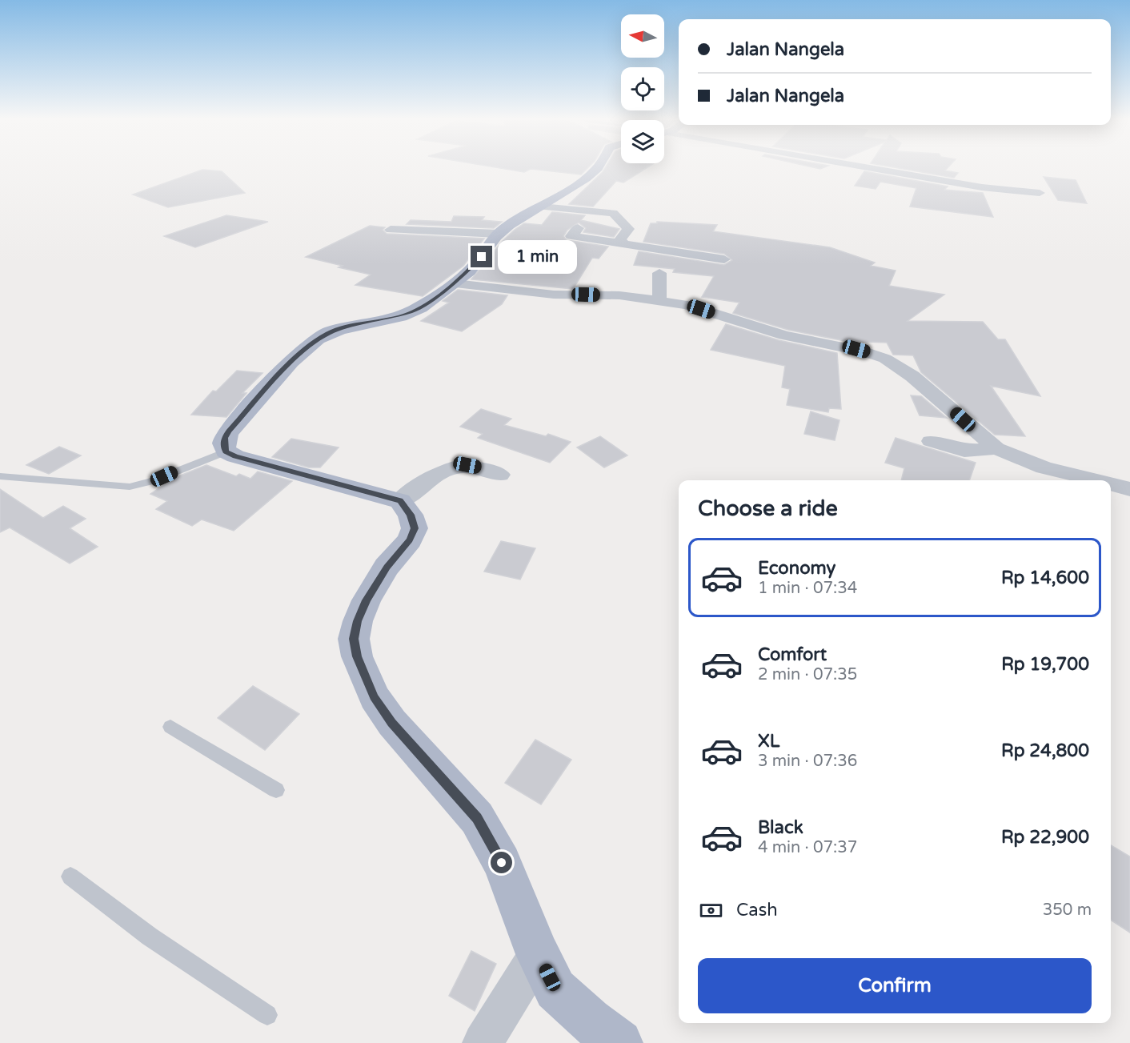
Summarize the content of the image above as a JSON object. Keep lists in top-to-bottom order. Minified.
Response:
{"north":"left","page":{"banner":["Jalan Nangela","Jalan Nangela"],"bubble":"1 min","heading":"Choose a ride","list":[{"name":"Economy","note":"1 min · 07:34","value":"Rp 14,600"},{"name":"Comfort","note":"2 min · 07:35","value":"Rp 19,700"},{"name":"XL","note":"3 min · 07:36","value":"Rp 24,800"},{"name":"Black","note":"4 min · 07:37","value":"Rp 22,900"}],"pay":["Cash","350 m"],"buttons":"Confirm"}}
